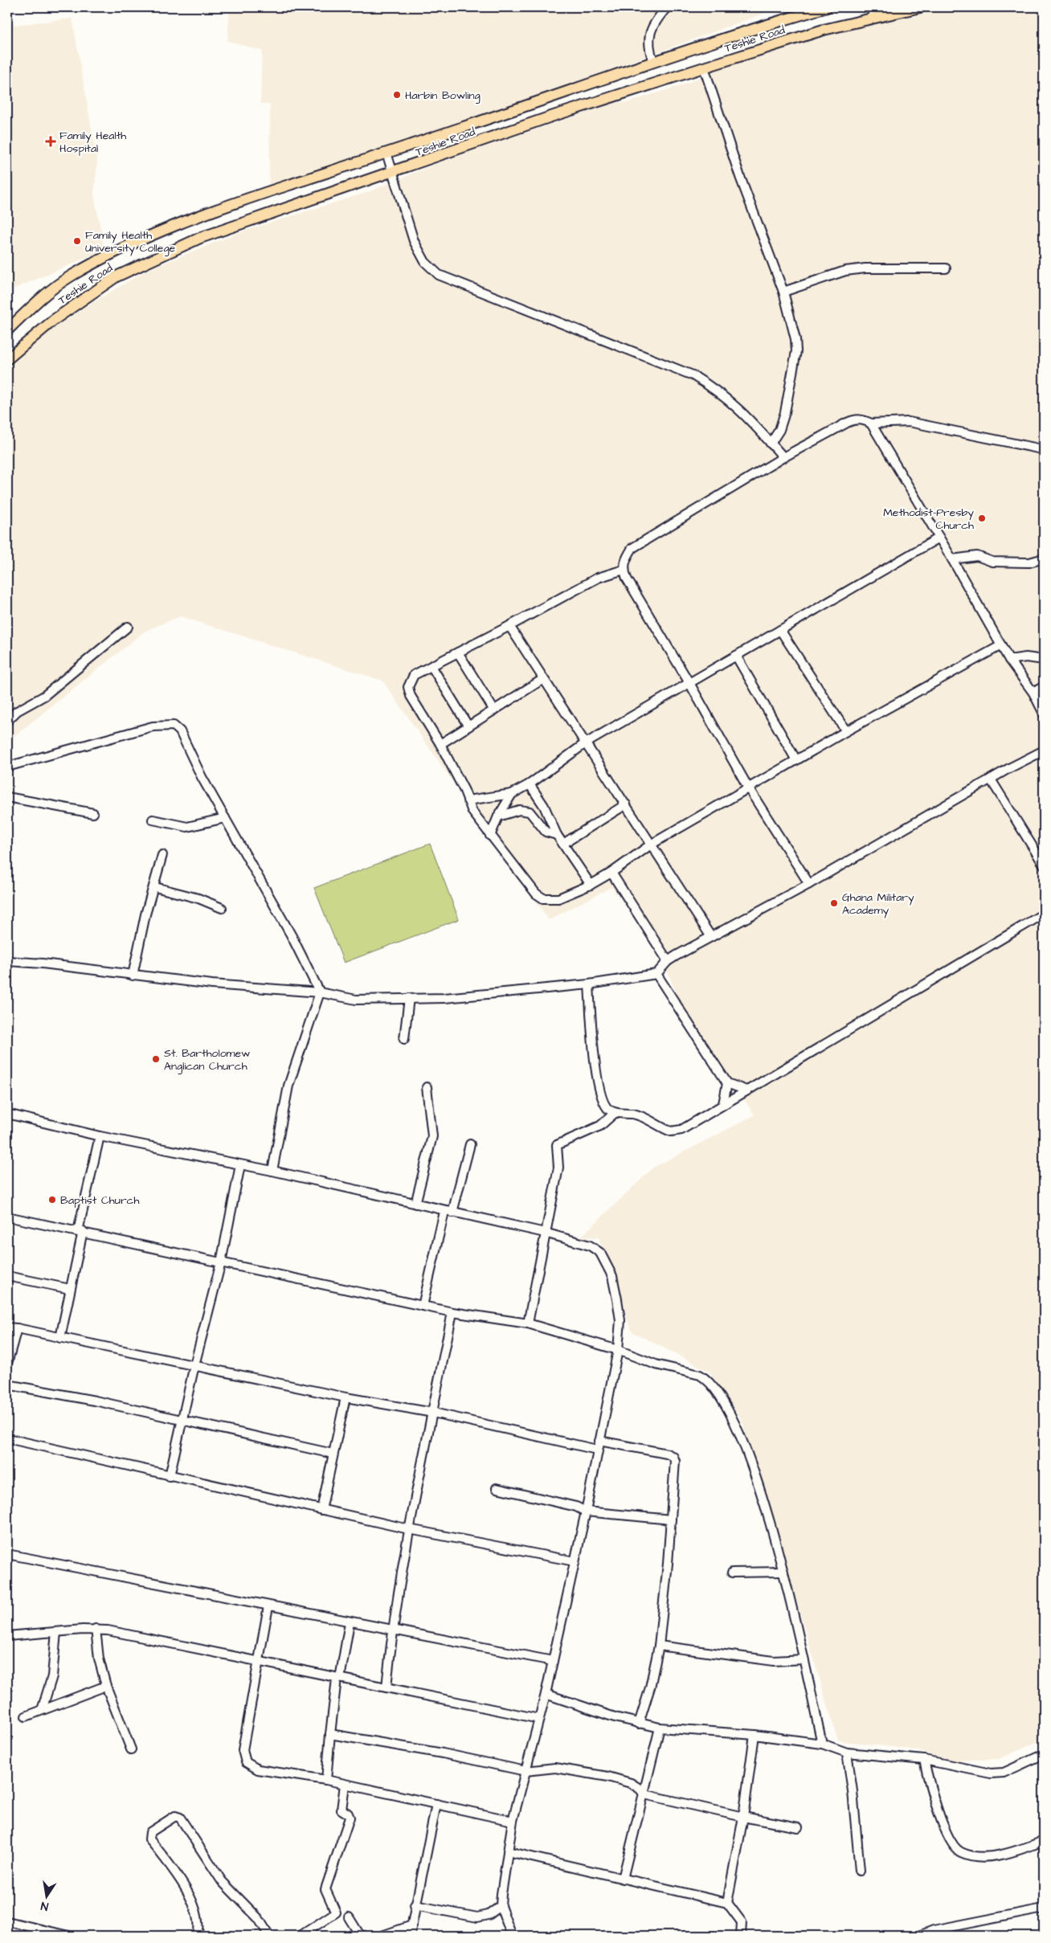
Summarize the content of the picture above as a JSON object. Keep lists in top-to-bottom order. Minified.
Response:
{"streets":{"main road":["Teshie Road"]},"places":{"other":["Harbin Bowling","Family Health University College","Methodist-Presby Church","Ghana Military Academy","St. Bartholomew Anglican Church","Baptist Church"],"health":["Family Health Hospital"]},"north":"bottom"}
